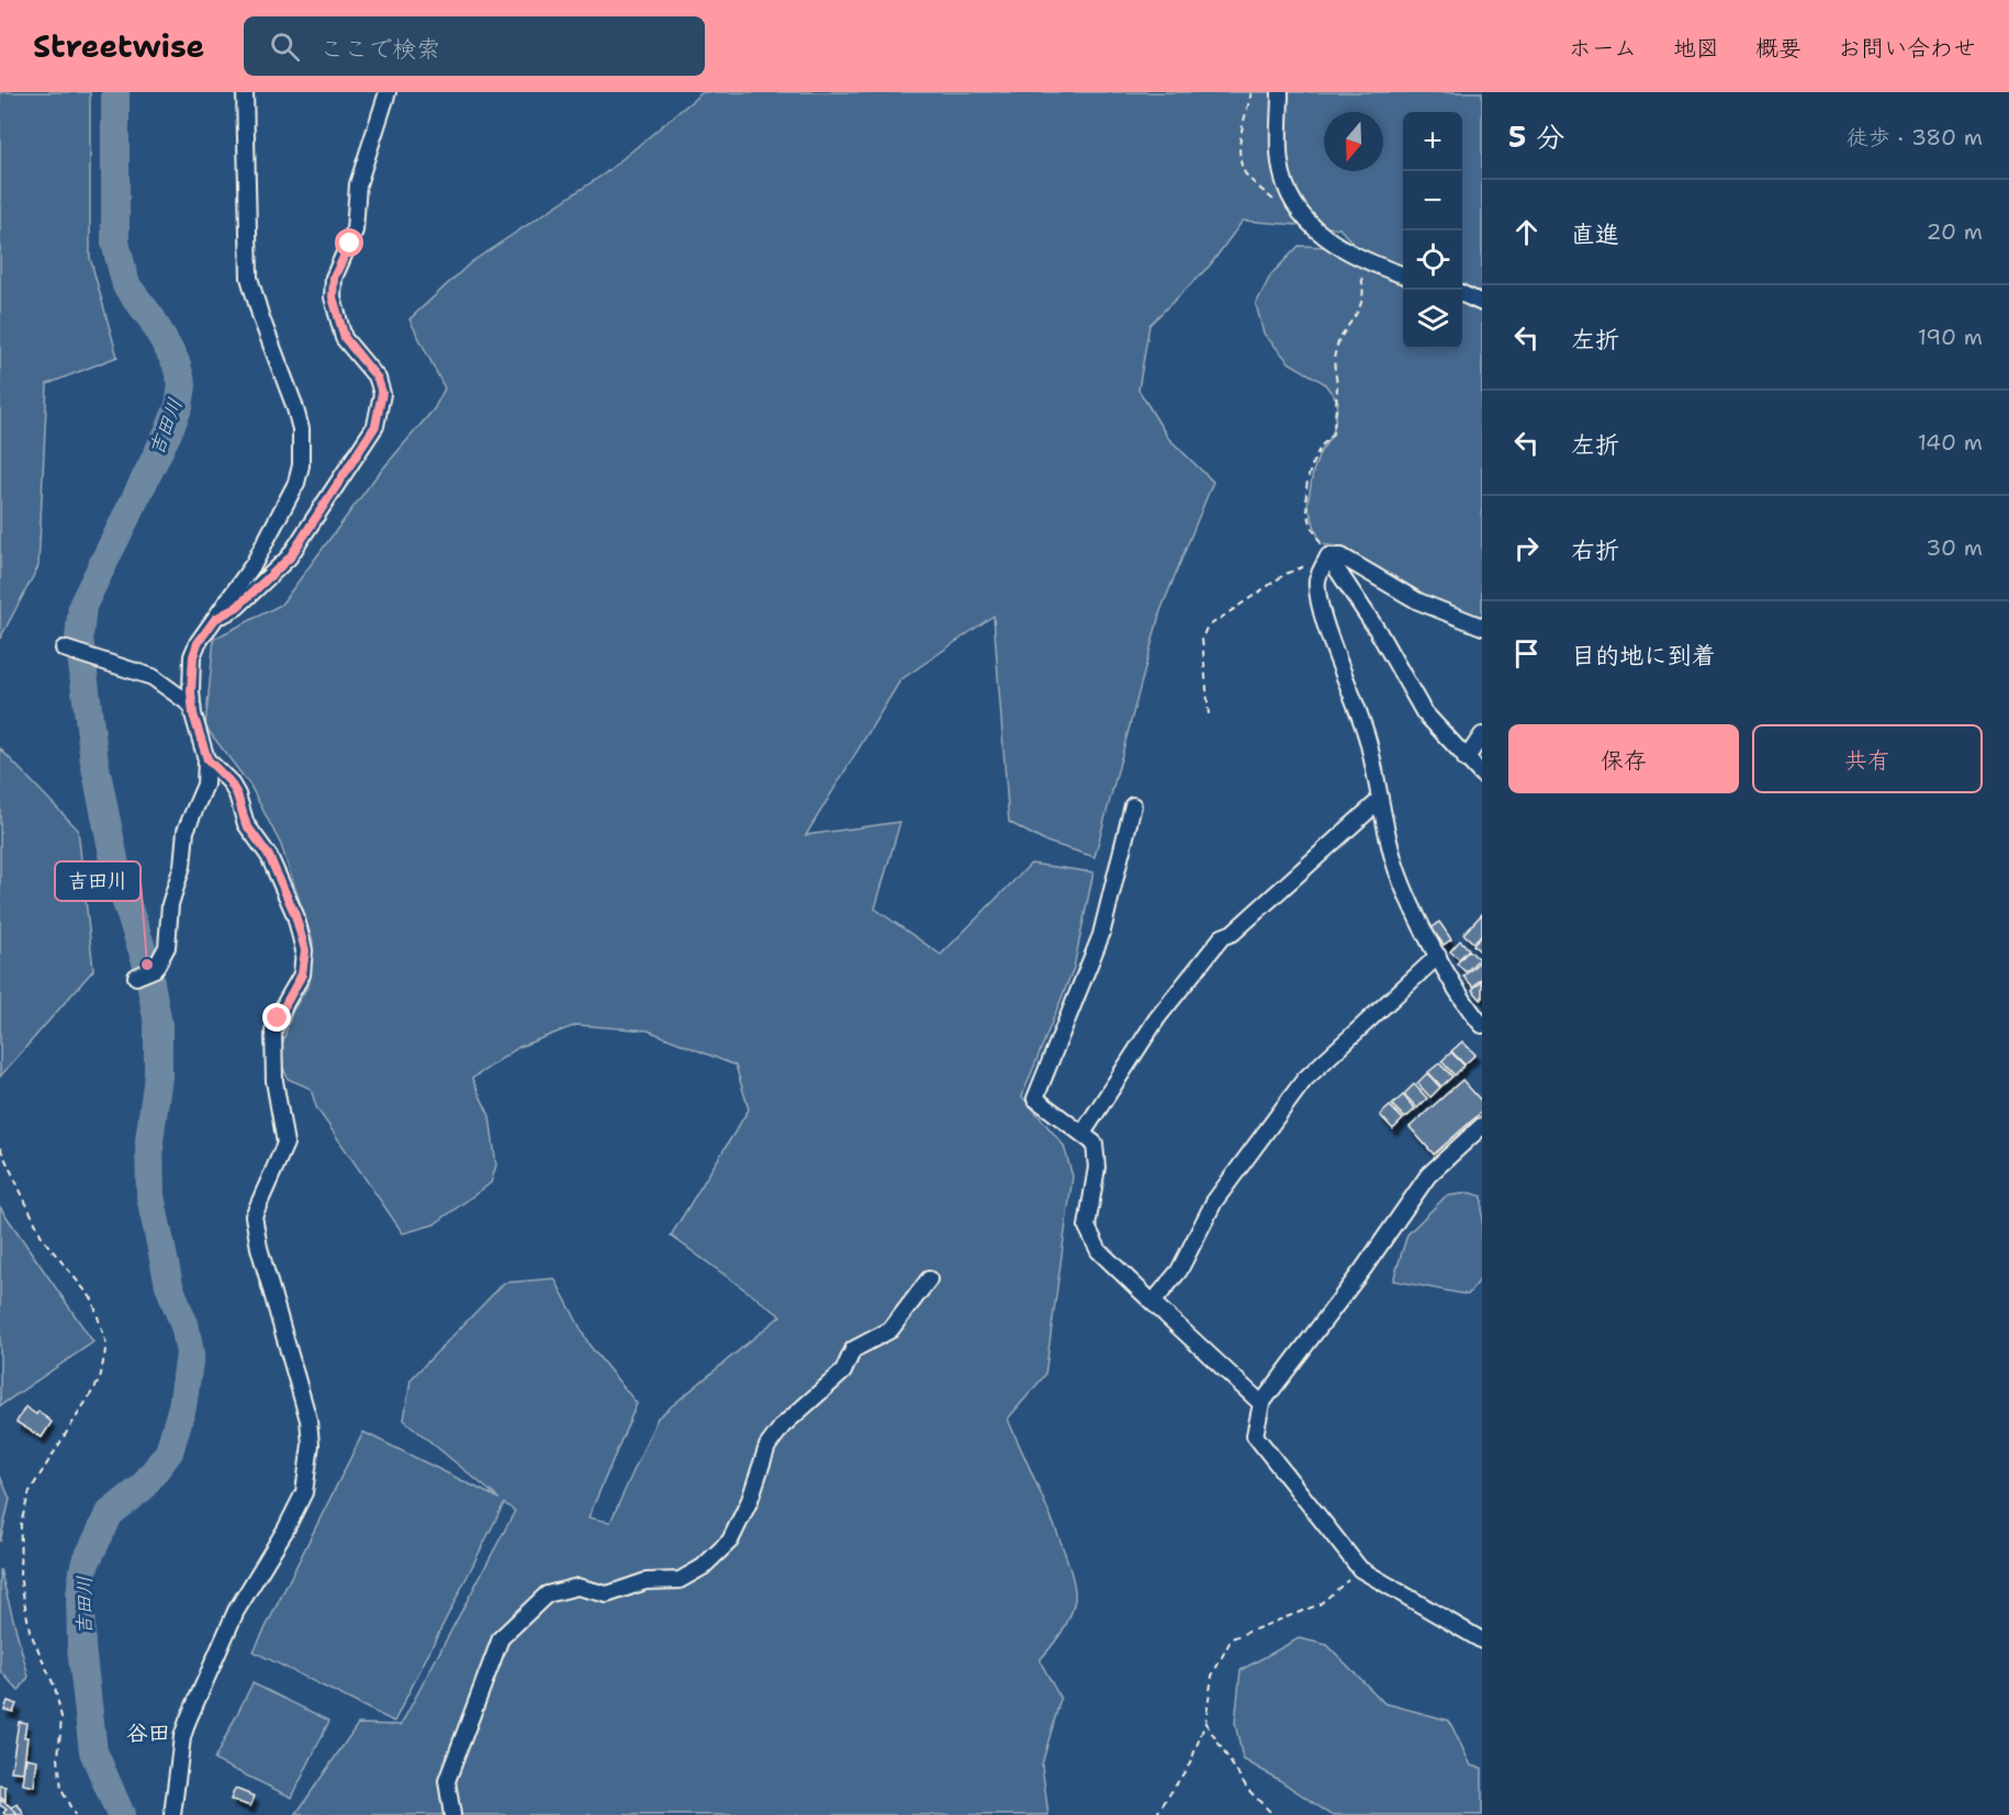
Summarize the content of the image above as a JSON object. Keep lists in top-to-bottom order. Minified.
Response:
{"districts":["谷田"],"water":["吉田川"],"places":["吉田川"],"north":"bottom","page":{"header":"Streetwise","search":"ここで検索","nav":["ホーム","地図","概要","お問い合わせ"],"heading":["5 分","徒歩 · 380 m"],"map_buttons":["+","−"],"list":[["直進","20 m"],["左折","190 m"],["左折","140 m"],["右折","30 m"],"目的地に到着"],"buttons":["保存","共有"]}}
